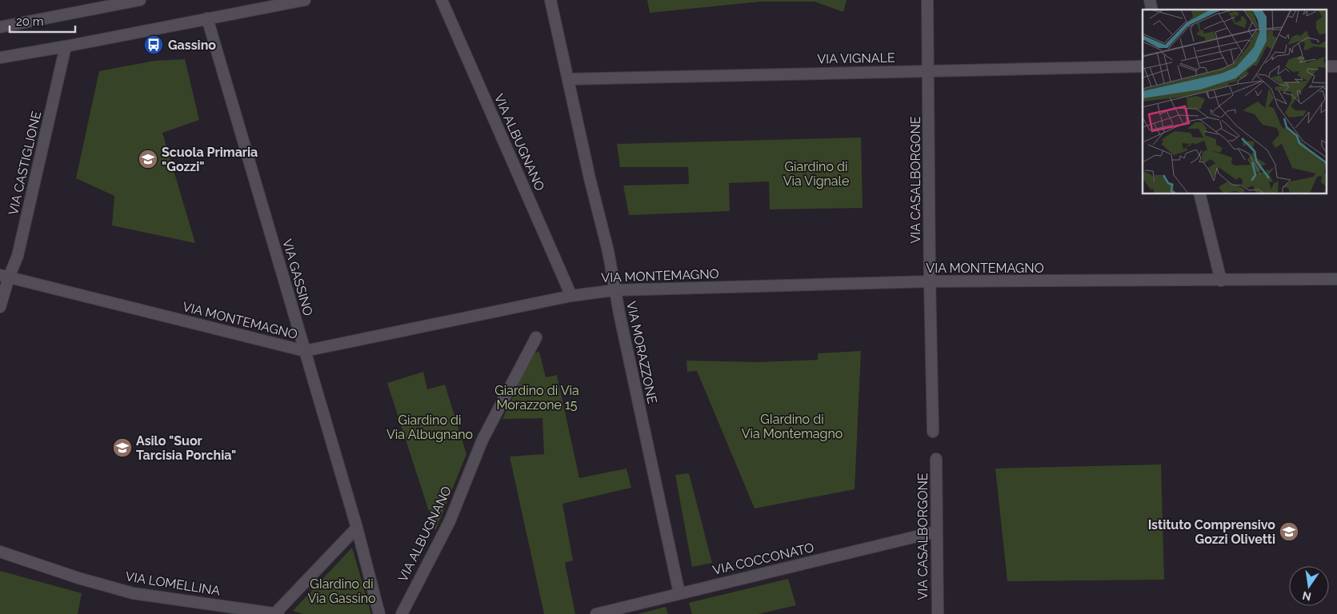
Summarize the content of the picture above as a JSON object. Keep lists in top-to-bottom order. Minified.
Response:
{"streets":{"street":["VIA VIGNALE","VIA ALBUGNANO","VIA CASTIGLIONE","VIA CASALBORGONE","VIA MONTEMAGNO","VIA GASSINO","VIA MORAZZONE","VIA COCCONATO","VIA LOMELLINA"]},"crossings":[["VIA VIGNALE","VIA CASALBORGONE"],["VIA VIGNALE","VIA MORAZZONE"],["VIA ALBUGNANO","VIA MONTEMAGNO"],["VIA CASTIGLIONE","VIA MONTEMAGNO"],["VIA CASALBORGONE","VIA MONTEMAGNO"],["VIA CASALBORGONE","VIA COCCONATO"],["VIA MONTEMAGNO","VIA GASSINO"],["VIA MONTEMAGNO","VIA MORAZZONE"],["VIA GASSINO","VIA LOMELLINA"],["VIA MORAZZONE","VIA COCCONATO"]],"parks":["Giardino di Via Vignale","Giardino di Via Morazzone 15","GIardino di Via Montemagno","Giardino di Via Albugnano","GIardino di Via Gassino"],"places":{"bus stop":["Gassino"],"school or university":["Scuola Primaria \"Gozzi\"","Asilo \"Suor Tarcisia Porchia\"","Istituto Comprensivo Gozzi Olivetti"]},"scale_bar":"20 m","north":"bottom"}
